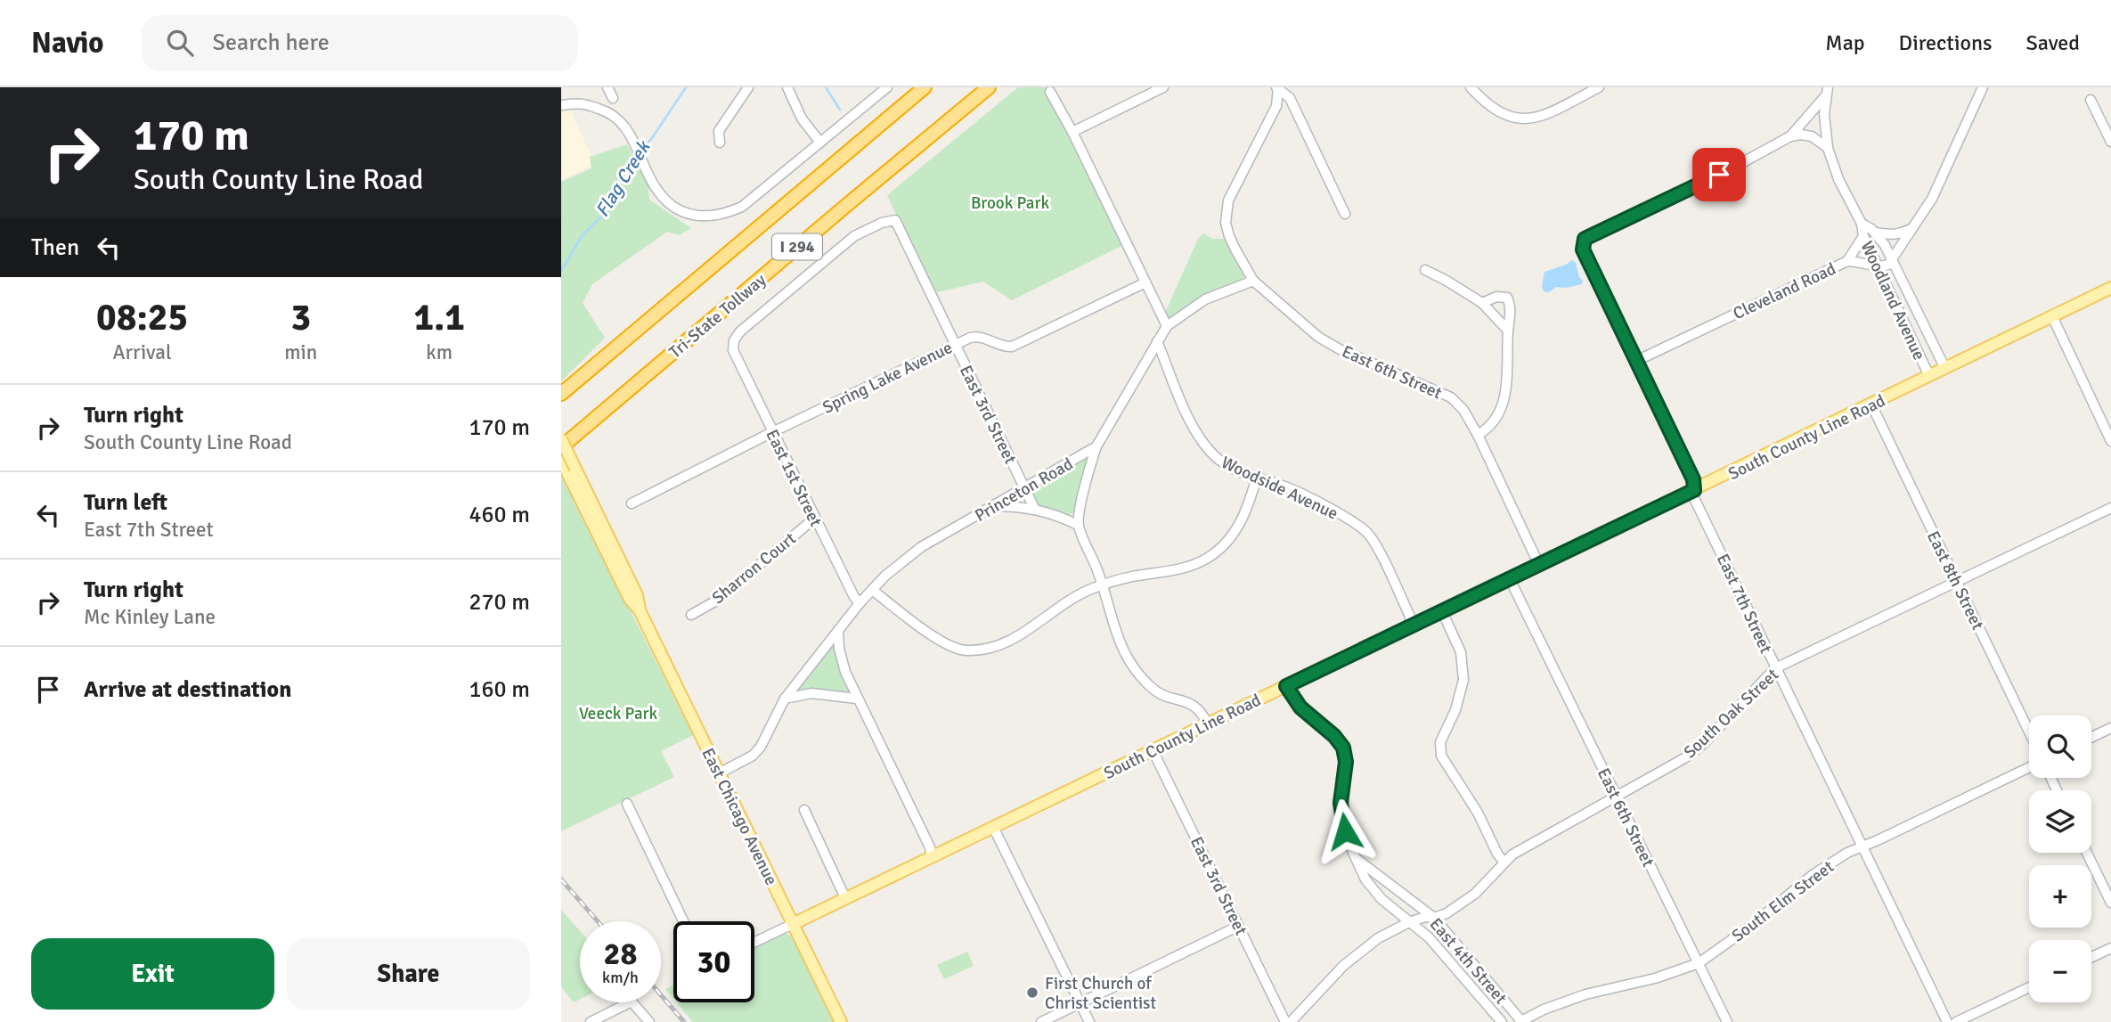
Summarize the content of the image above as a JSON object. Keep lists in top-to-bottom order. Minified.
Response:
{"streets":{"highway":["I 294","Tri-State Tollway"],"main road":["South County Line Road","East Chicago Avenue"],"street":["Cleveland Road","Woodland Avenue","East 6th Street","Spring Lake Avenue","East 3rd Street","East 1st Street","Woodside Avenue","Princeton Road","Sharron Court","East 8th Street","East 7th Street","South Oak Street","South Elm Street","East 4th Street"]},"crossings":[["Cleveland Road","Woodland Avenue"],["Cleveland Road","East 7th Street"],["Woodland Avenue","South County Line Road"],["East 6th Street","South County Line Road"],["East 6th Street","Princeton Road"],["East 6th Street","South Oak Street"],["East 6th Street","South Elm Street"],["Spring Lake Avenue","East 3rd Street"],["Spring Lake Avenue","East 1st Street"],["East 3rd Street","South County Line Road"],["East 3rd Street","East 1st Street"],["East 3rd Street","Princeton Road"],["South County Line Road","Woodside Avenue"],["South County Line Road","East 8th Street"],["South County Line Road","East 7th Street"],["South County Line Road","East Chicago Avenue"],["South County Line Road","East 4th Street"],["East 1st Street","Princeton Road"],["East 1st Street","Sharron Court"],["Woodside Avenue","Princeton Road"],["Princeton Road","East Chicago Avenue"],["East 8th Street","South Oak Street"],["East 7th Street","South Oak Street"],["East 7th Street","South Elm Street"],["South Oak Street","East 4th Street"],["South Elm Street","East 4th Street"]],"water":["Flag Creek"],"parks":["Brook Park","Veeck Park"],"places":["First Church of Christ Scientist"],"page":{"header":"Navio","search":"Search here","nav":["Map","Directions","Saved"],"turn":["170 m","South County Line Road"],"then":"Then","eta":["08:25","Arrival","3","min","1.1","km"],"list":[{"name":"Turn right","note":"South County Line Road","value":"170 m"},{"name":"Turn left","note":"East 7th Street","value":"460 m"},{"name":"Turn right","note":"Mc Kinley Lane","value":"270 m"},{"name":"Arrive at destination","value":"160 m"}],"map_buttons":["+","−"],"speed":"28 km/h","limit":"30","buttons":["Exit","Share"]}}
